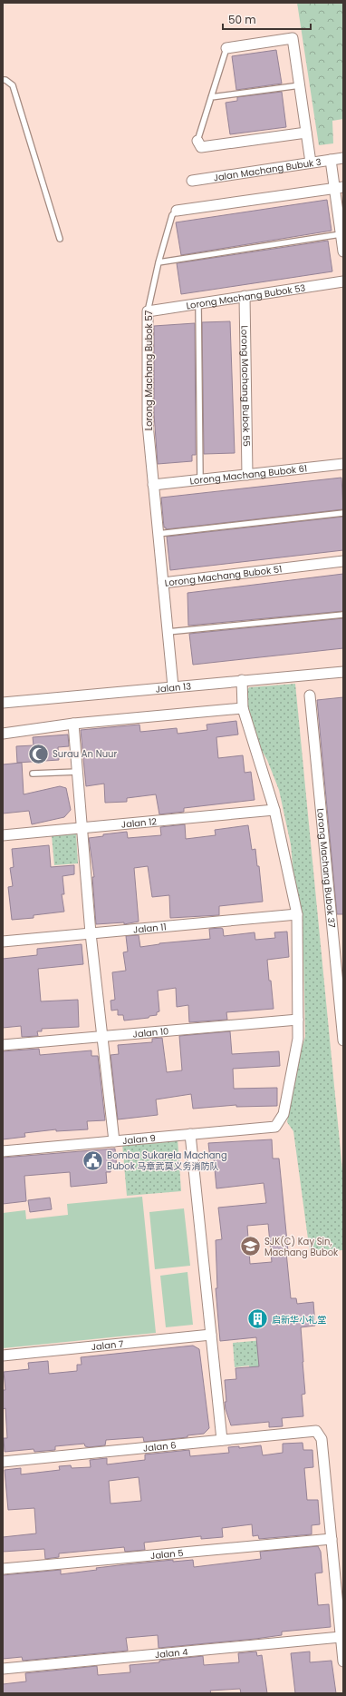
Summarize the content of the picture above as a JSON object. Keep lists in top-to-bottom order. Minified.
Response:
{"streets":{"street":["Jalan Machang Bubuk 3","Lorong Machang Bubok 53","Lorong Machang Bubok 57","Lorong Machang Bubok 55","Lorong Machang Bubok 61","Lorong Machang Bubok 51","Jalan 13","Jalan 12","Lorong Machang Bubok 37","Jalan 11","Jalan 10","Jalan 9","Jalan 7","Jalan 6","Jalan 5","Jalan 4"]},"crossings":[["Lorong Machang Bubok 53","Lorong Machang Bubok 57"],["Lorong Machang Bubok 53","Lorong Machang Bubok 55"],["Lorong Machang Bubok 57","Lorong Machang Bubok 61"],["Lorong Machang Bubok 57","Lorong Machang Bubok 51"],["Lorong Machang Bubok 55","Lorong Machang Bubok 61"],["Lorong Machang Bubok 51","Jalan 13"],["Jalan 10","Jalan 9"],["Jalan 6","Jalan 5"]],"places":{"mosque":["Surau An Nuur"],"public building":["Bomba Sukarela Machang Bubok 马章武莫义务消防队"],"school or university":["SJK(C) Kay Sin, Machang Bubok"],"building":["启新华小礼堂"]},"scale_bar":"50 m"}
